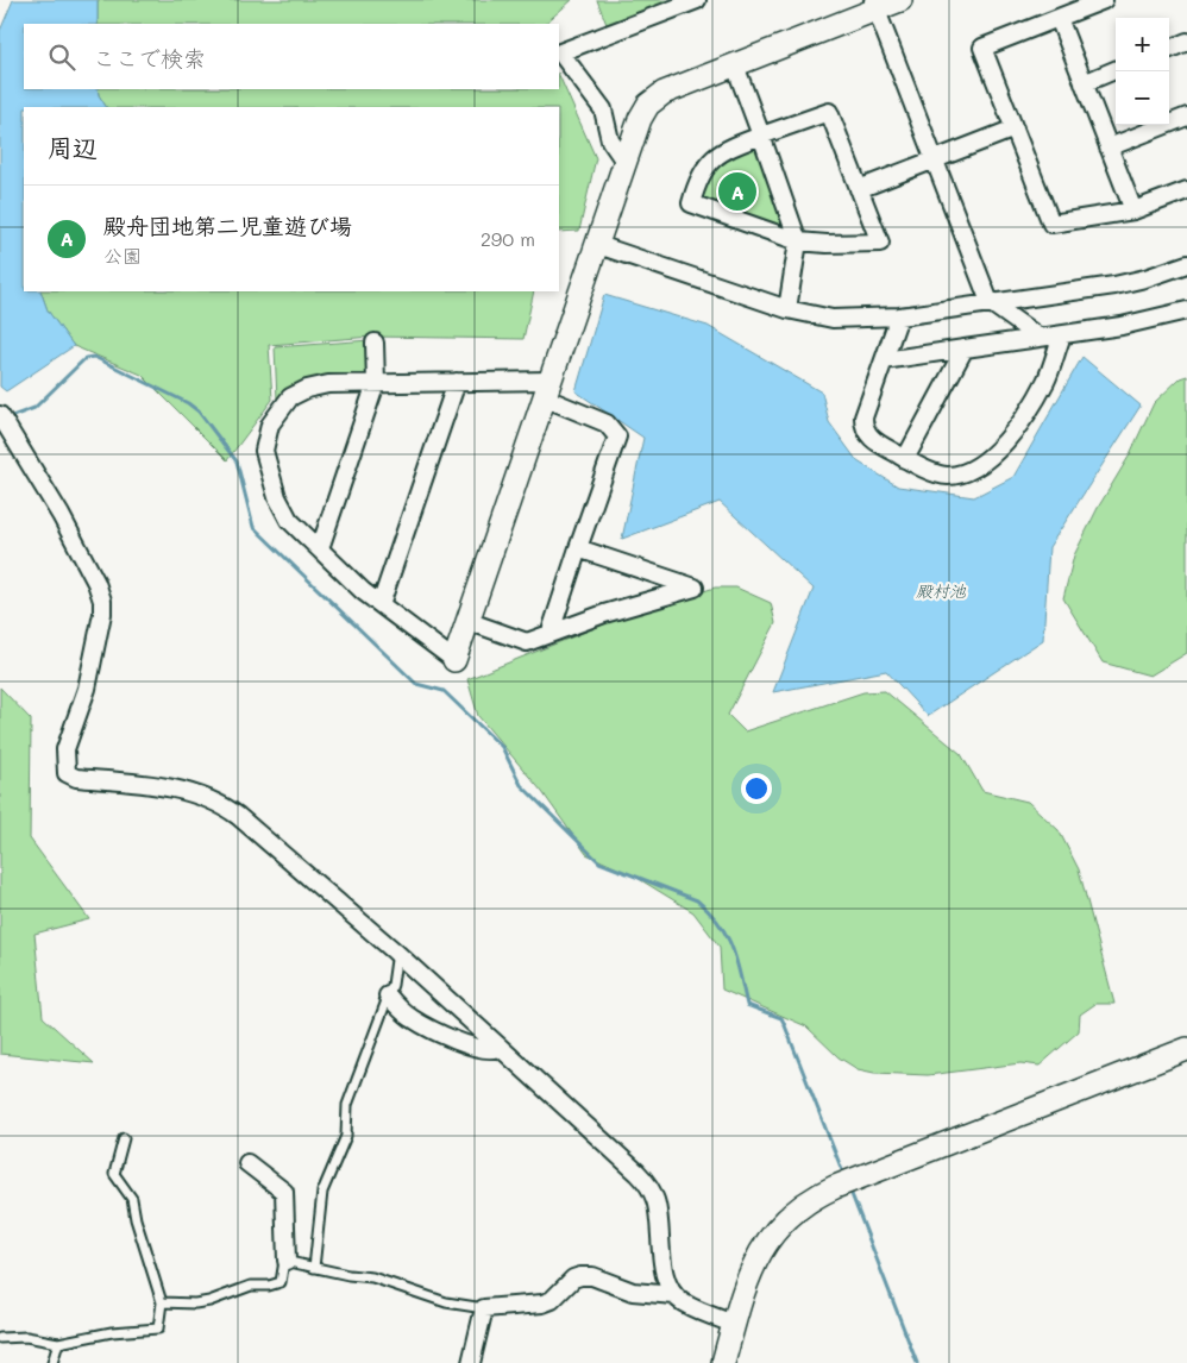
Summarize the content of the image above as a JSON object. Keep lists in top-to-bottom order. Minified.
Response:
{"water":["殿村池"],"page":{"map_buttons":["+","−"],"search":"ここで検索","heading":"周辺","pins":"A","list":[{"mark":"A","name":"殿舟団地第二児童遊び場","note":"公園","value":"290 m"}]}}
